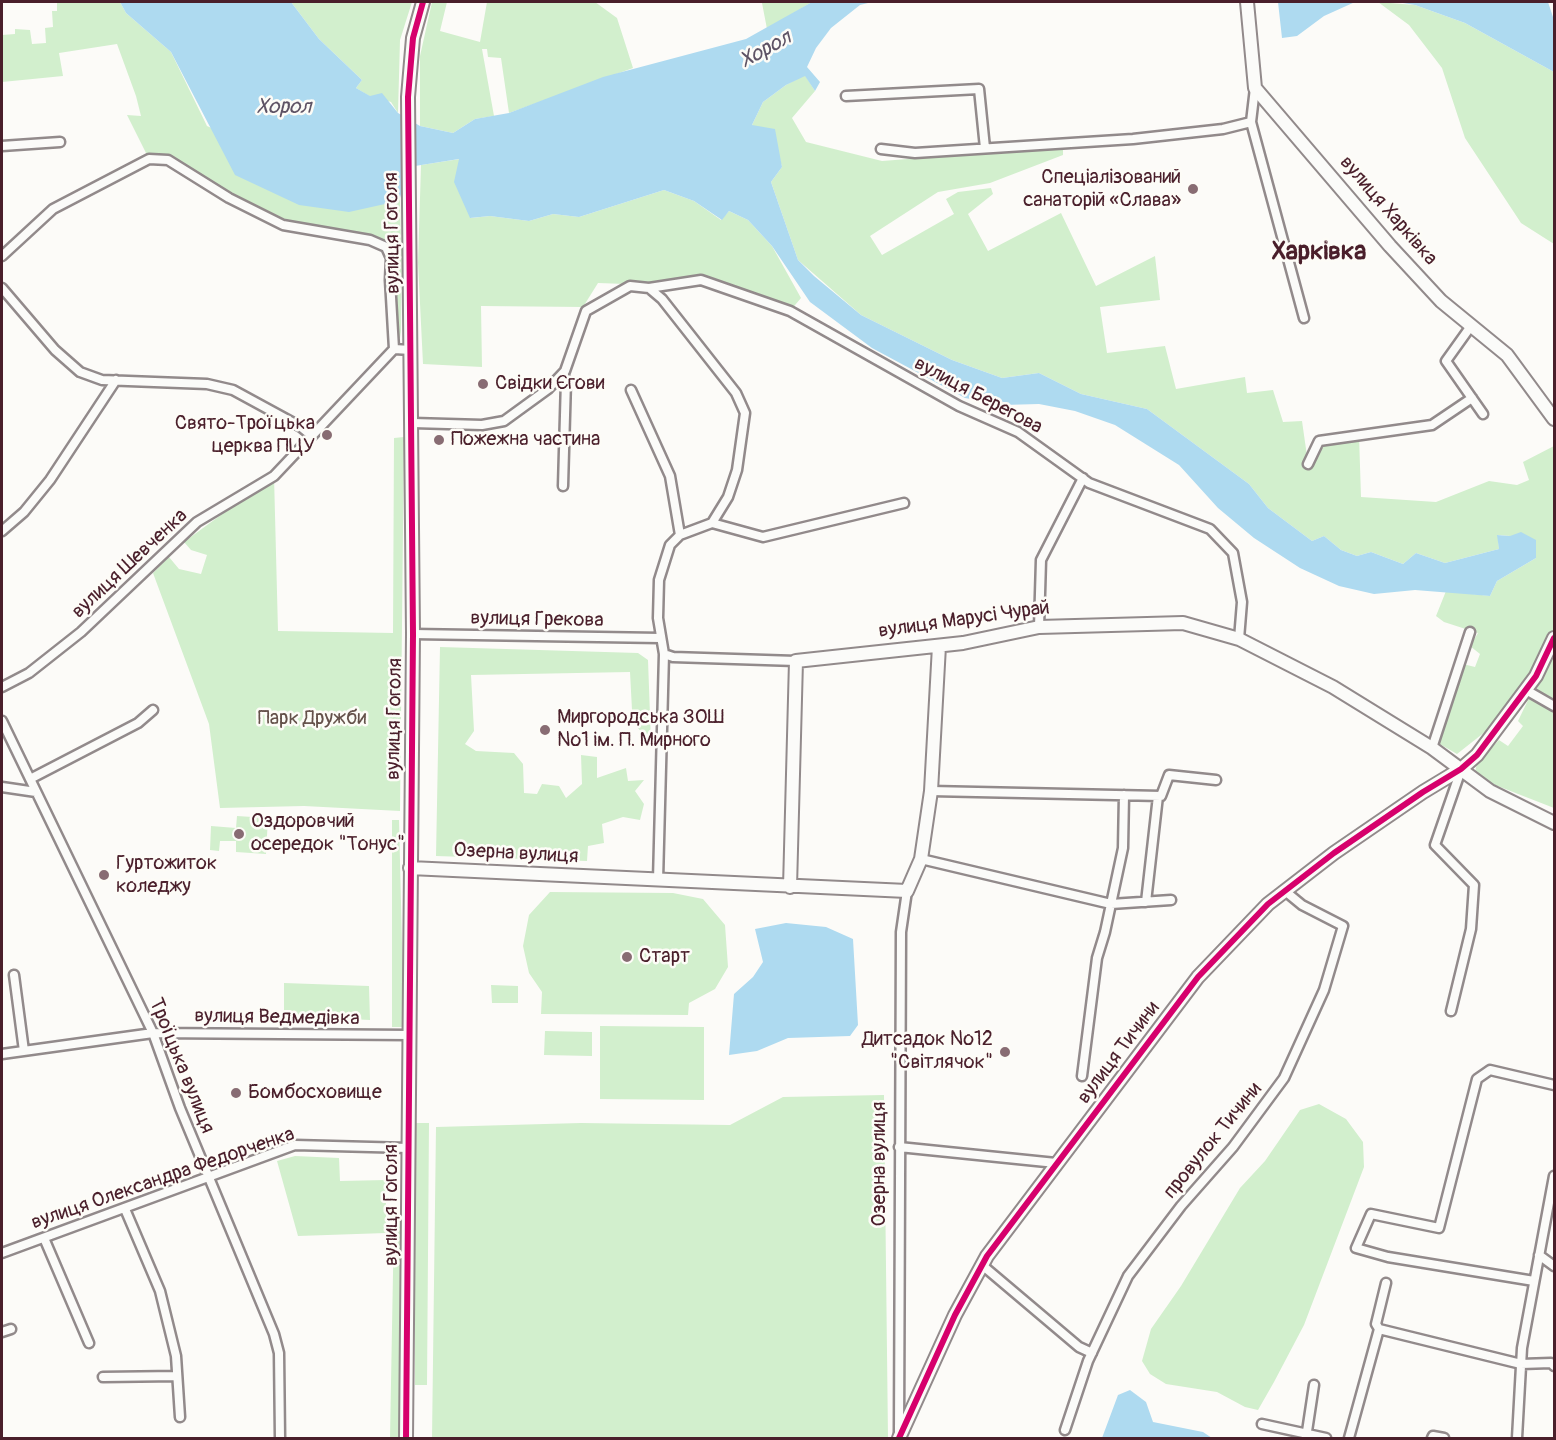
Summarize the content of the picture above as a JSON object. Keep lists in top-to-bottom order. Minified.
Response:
{"streets":{"street":["вулиця Харківка","вулиця Гоголя","вулиця Берегова","вулиця Шевченка","вулиця Грекова","вулиця Марусі Чурай","Озерна вулиця","вулиця Ведмедівка","вулиця Тичини","Троїцька вулиця","провулок Тичини","вулиця Олександра Федорченка"]},"crossings":[["вулиця Гоголя","вулиця Грекова"],["вулиця Гоголя","Озерна вулиця"],["вулиця Гоголя","вулиця Ведмедівка"],["вулиця Гоголя","вулиця Олександра Федорченка"],["вулиця Берегова","вулиця Марусі Чурай"],["вулиця Марусі Чурай","Озерна вулиця"],["вулиця Марусі Чурай","вулиця Тичини"],["Озерна вулиця","вулиця Тичини"],["вулиця Ведмедівка","Троїцька вулиця"],["вулиця Тичини","провулок Тичини"],["Троїцька вулиця","вулиця Олександра Федорченка"]],"districts":["Харківка"],"water":["Хорол"],"parks":["Парк Дружби"],"places":["Спеціалізований санаторій «Слава»","Свідки Єгови","Свято-Троїцька церква ПЦУ","Пожежна частина","Миргородська ЗОШ №1 ім. П. Мирного","Оздоровчий осередок \"Тонус\"","Гуртожиток коледжу","Старт","Дитсадок №12 \"Світлячок\"","Бомбосховище"]}
